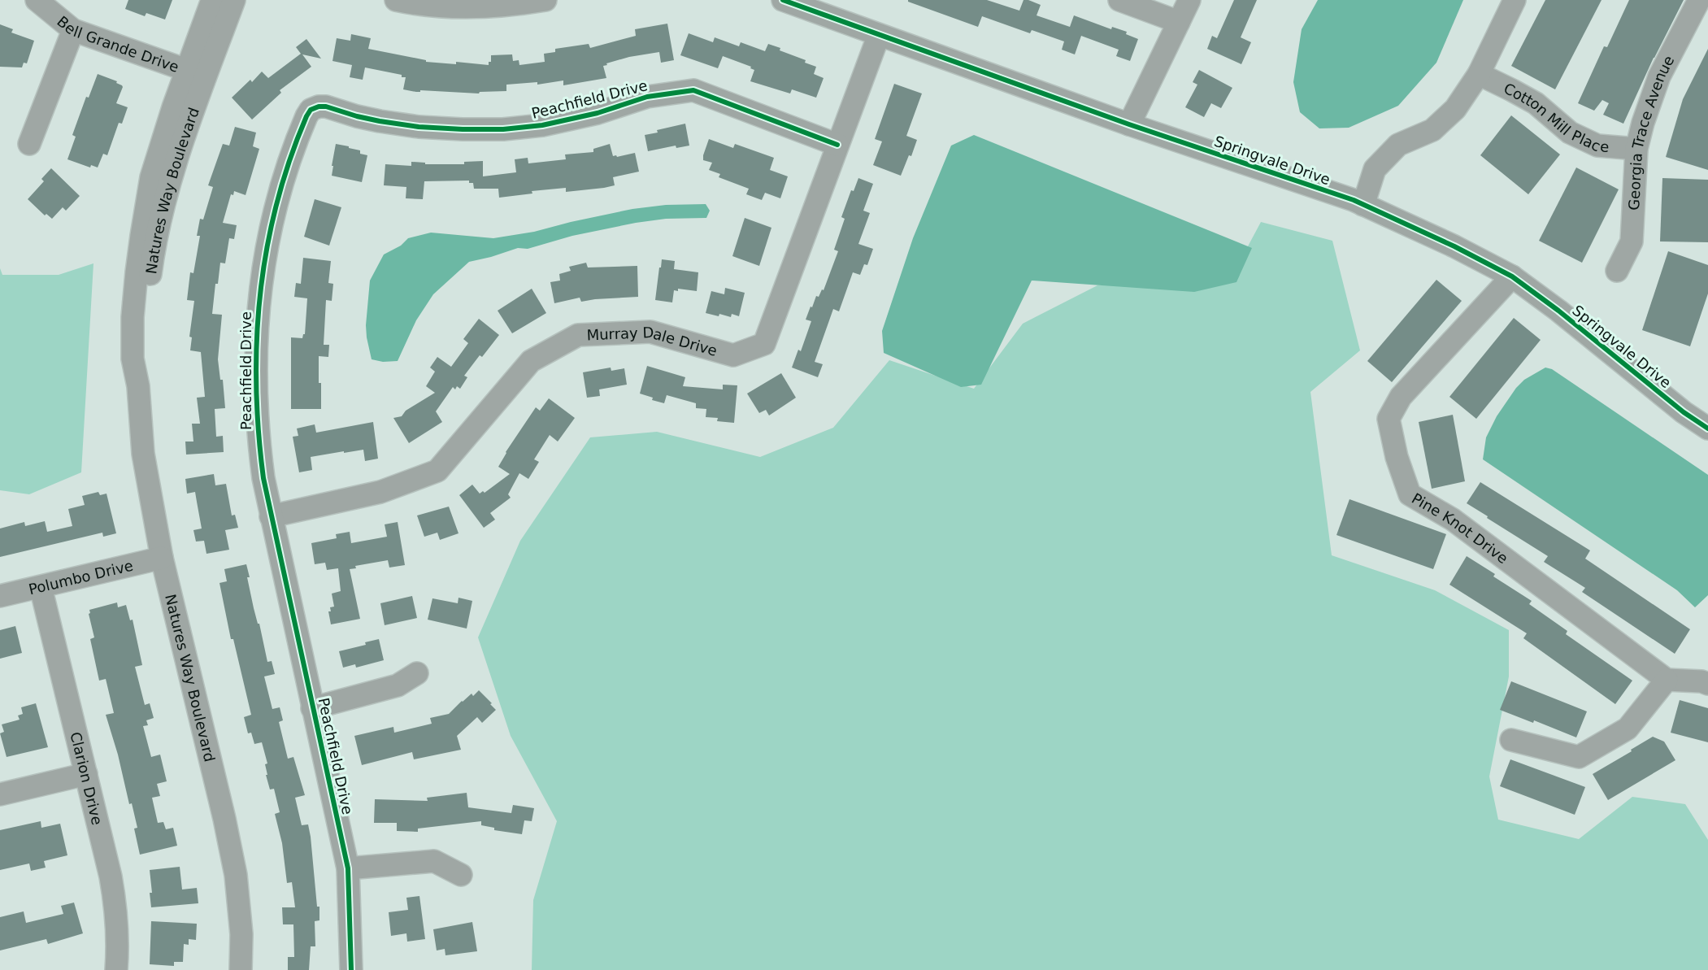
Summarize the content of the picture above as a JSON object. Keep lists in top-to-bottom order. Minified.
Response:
{"streets":{"street":["Bell Grande Drive","Peachfield Drive","Cotton Mill Place","Georgia Trace Avenue","Springvale Drive","Natures Way Boulevard","Murray Dale Drive","Pine Knot Drive","Polumbo Drive","Clarion Drive"]},"crossings":[["Bell Grande Drive","Natures Way Boulevard"],["Peachfield Drive","Murray Dale Drive"],["Cotton Mill Place","Georgia Trace Avenue"],["Springvale Drive","Murray Dale Drive"],["Springvale Drive","Pine Knot Drive"],["Natures Way Boulevard","Polumbo Drive"],["Polumbo Drive","Clarion Drive"]]}
